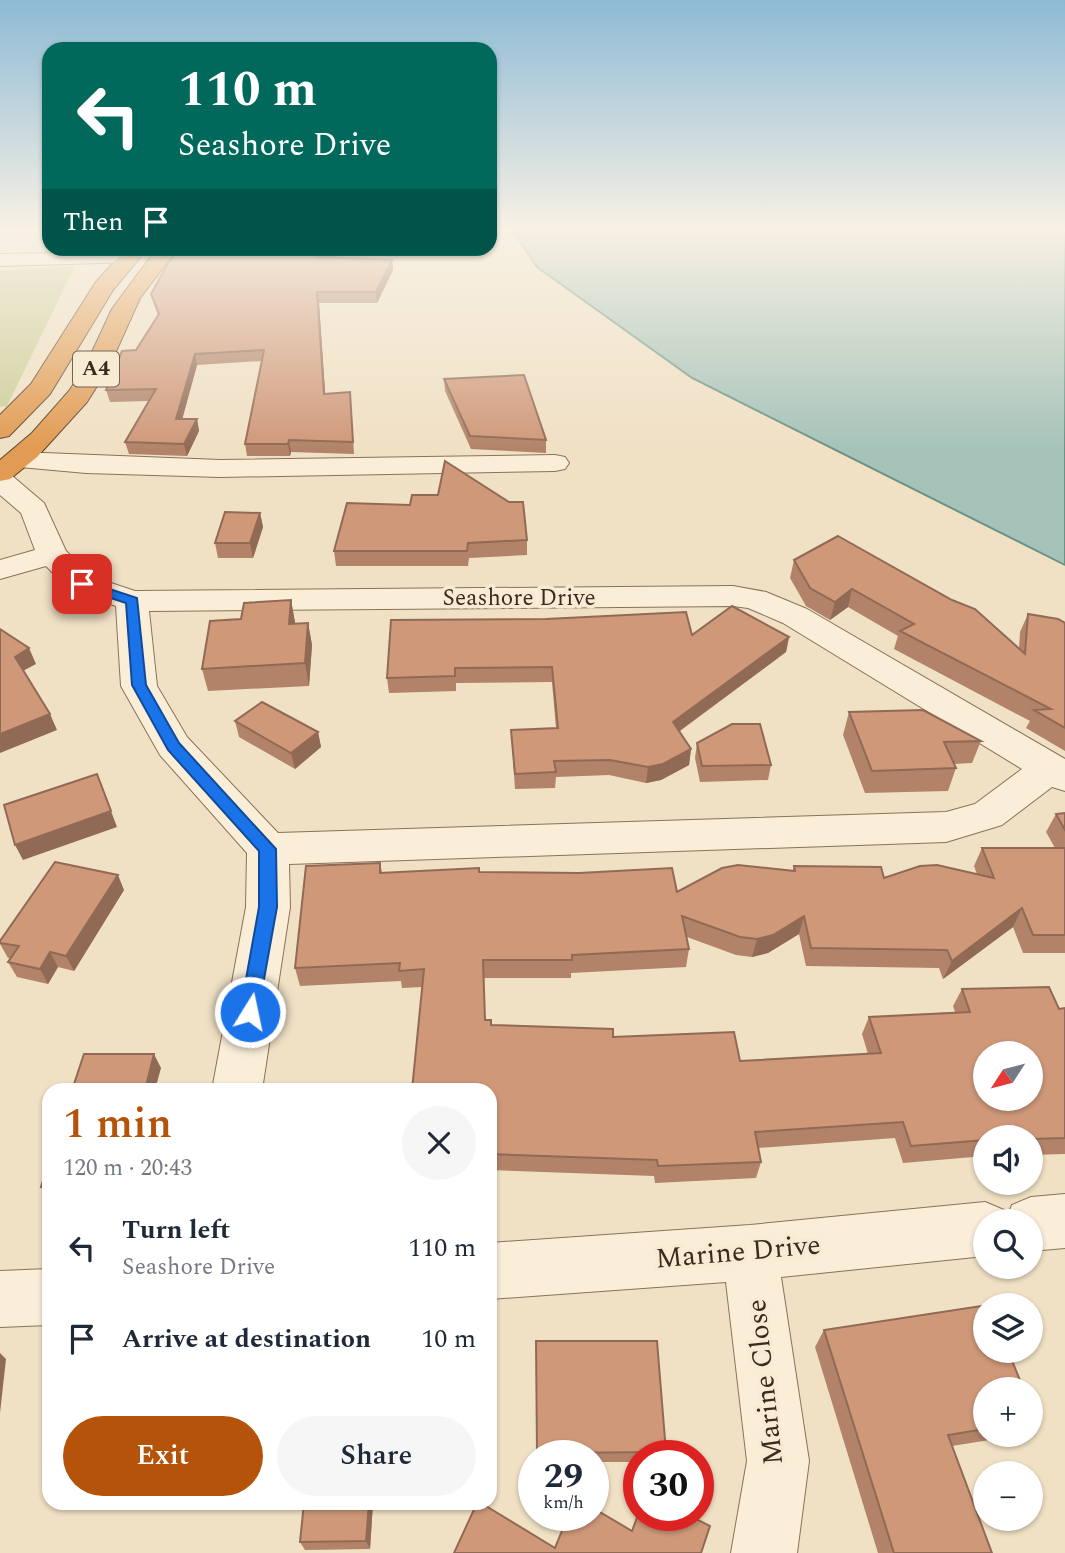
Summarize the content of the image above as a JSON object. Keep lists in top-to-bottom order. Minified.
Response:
{"streets":{"highway":["A4"],"street":["Seashore Drive","Marine Drive","Marine Close"]},"crossings":[["A4","Seashore Drive"],["Marine Drive","Marine Close"]],"north":"bottom left","page":{"turn":["110 m","Seashore Drive"],"then":"Then","map_buttons":["+","−"],"heading":["1 min","120 m · 20:43"],"list":[{"name":"Turn left","note":"Seashore Drive","value":"110 m"},{"name":"Arrive at destination","value":"10 m"}],"buttons":["Exit","Share"],"speed":"29 km/h","limit":"30"}}
